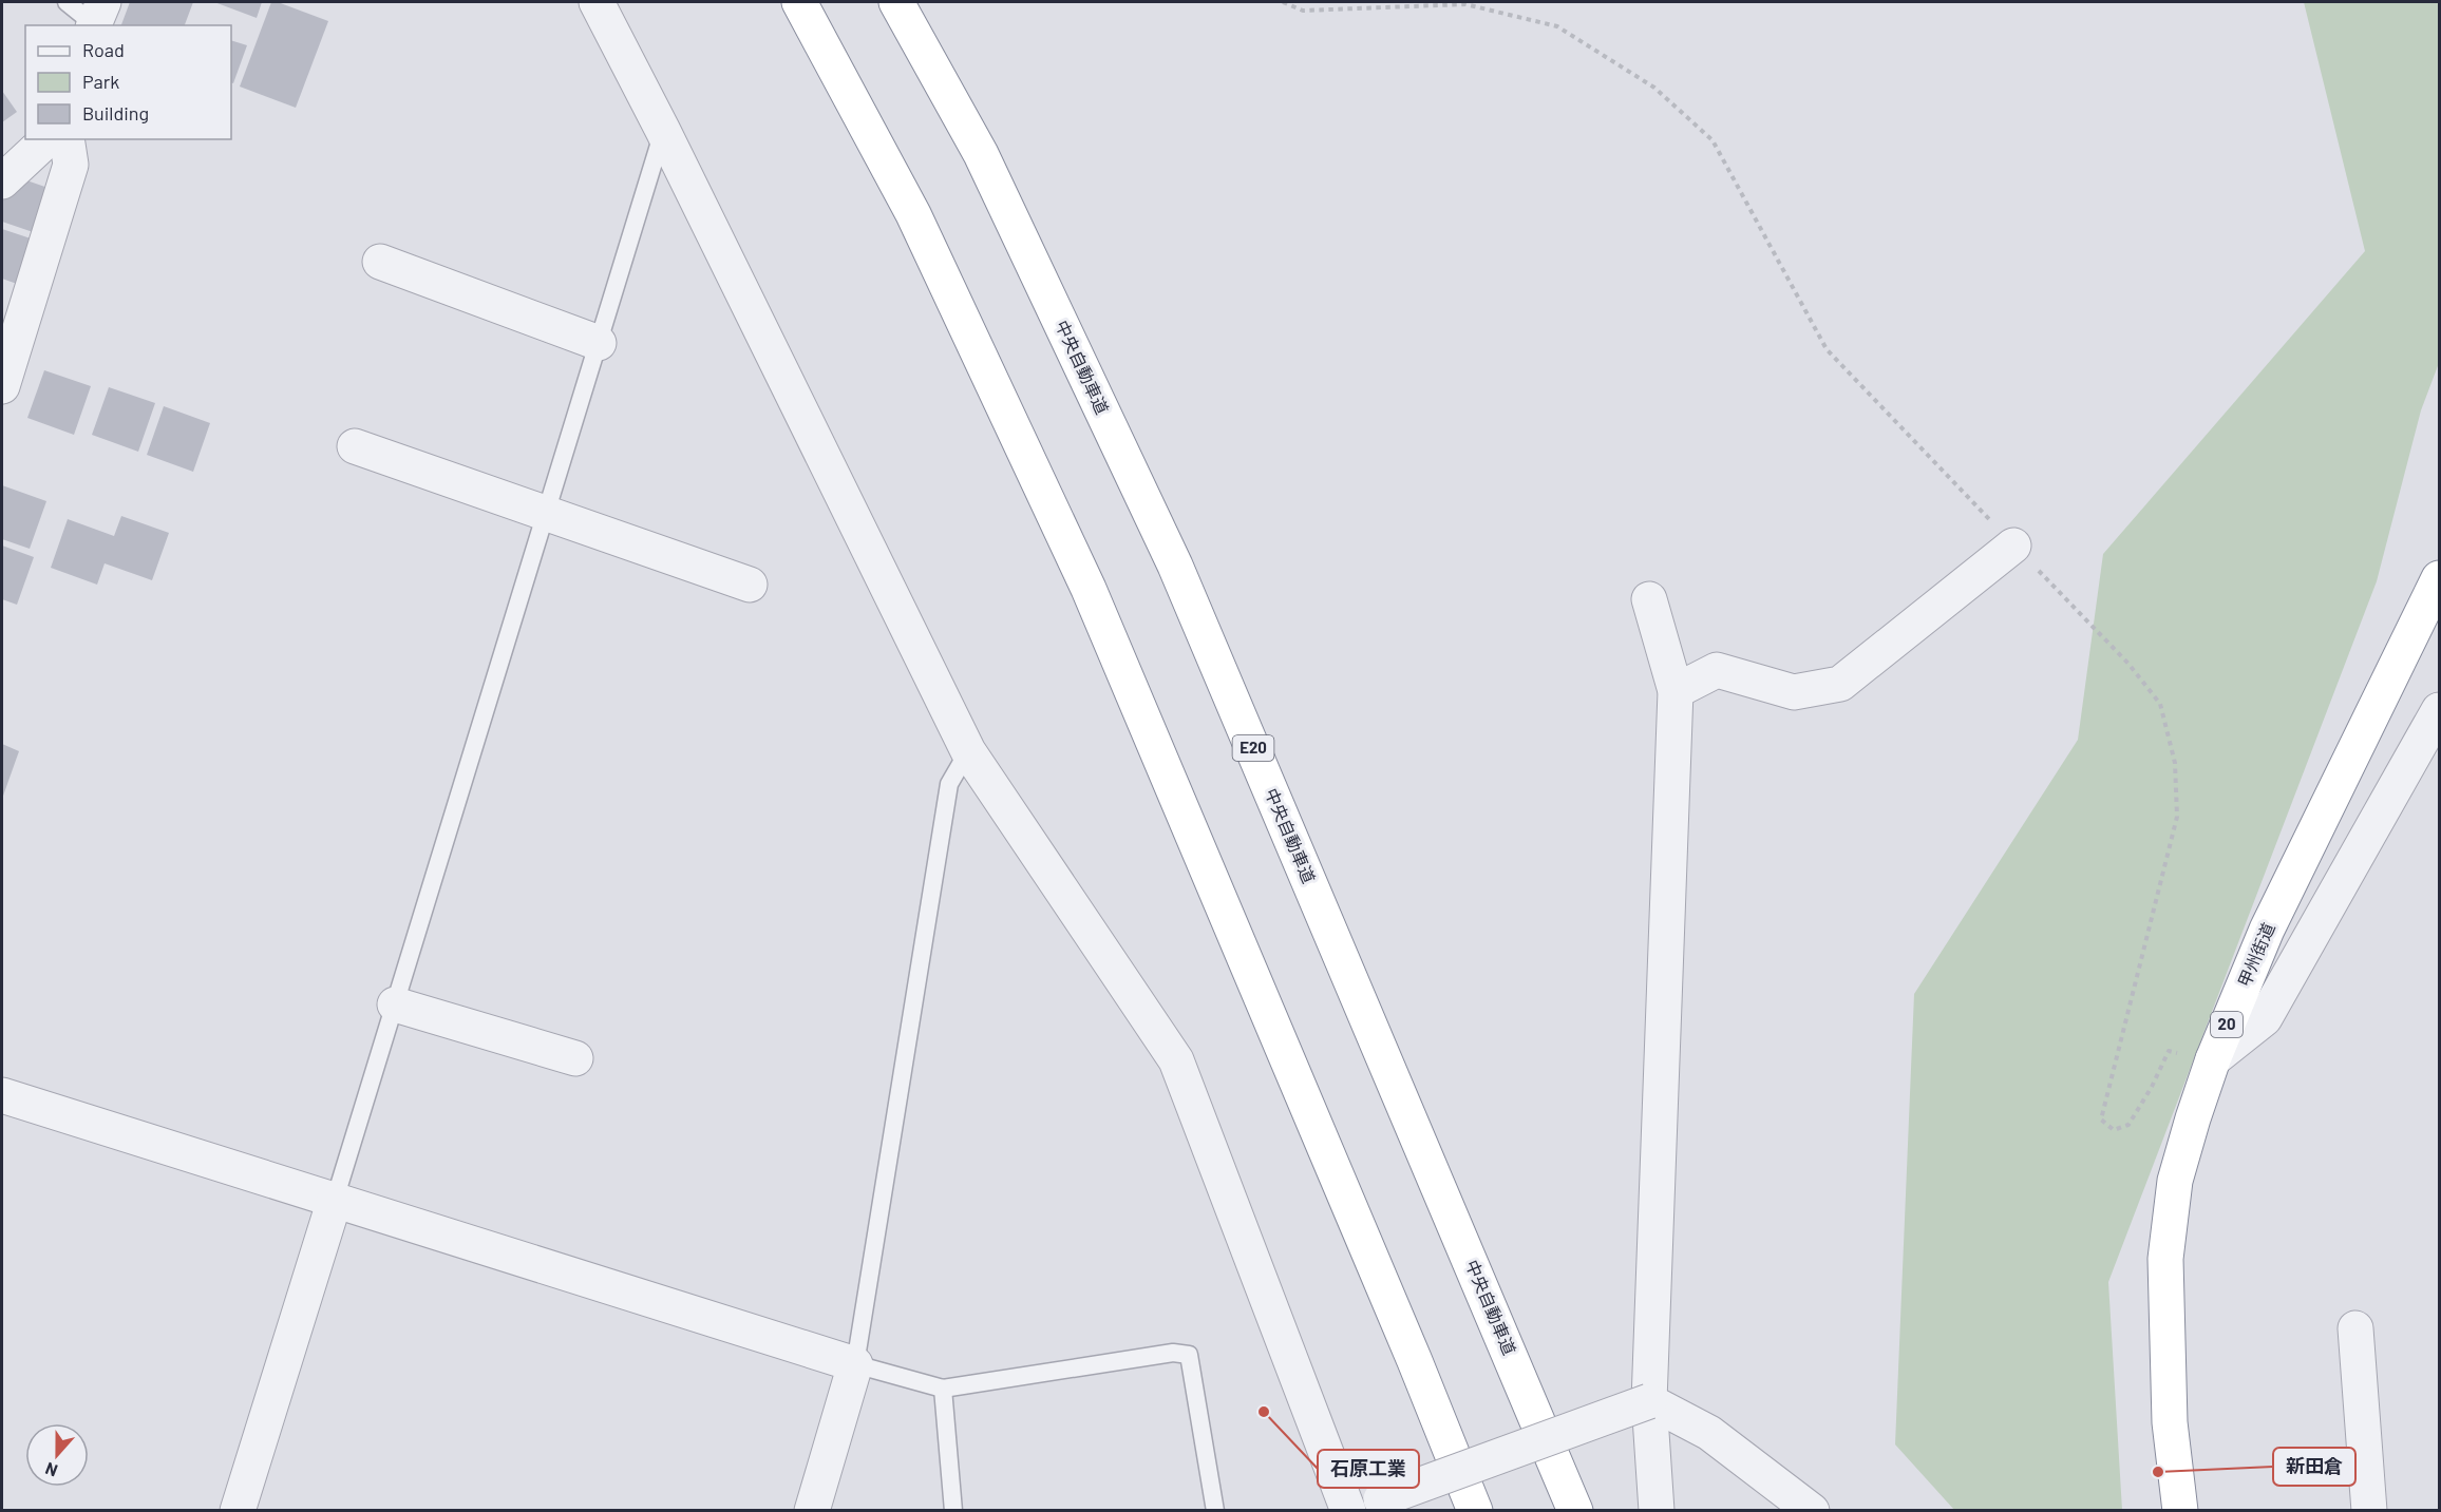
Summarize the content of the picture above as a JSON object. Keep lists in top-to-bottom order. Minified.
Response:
{"streets":{"highway":["中央自動車道","E20","甲州街道","20"]},"places":["石原工業","新田倉"],"legend":["Road","Park","Building"],"north":"bottom"}
